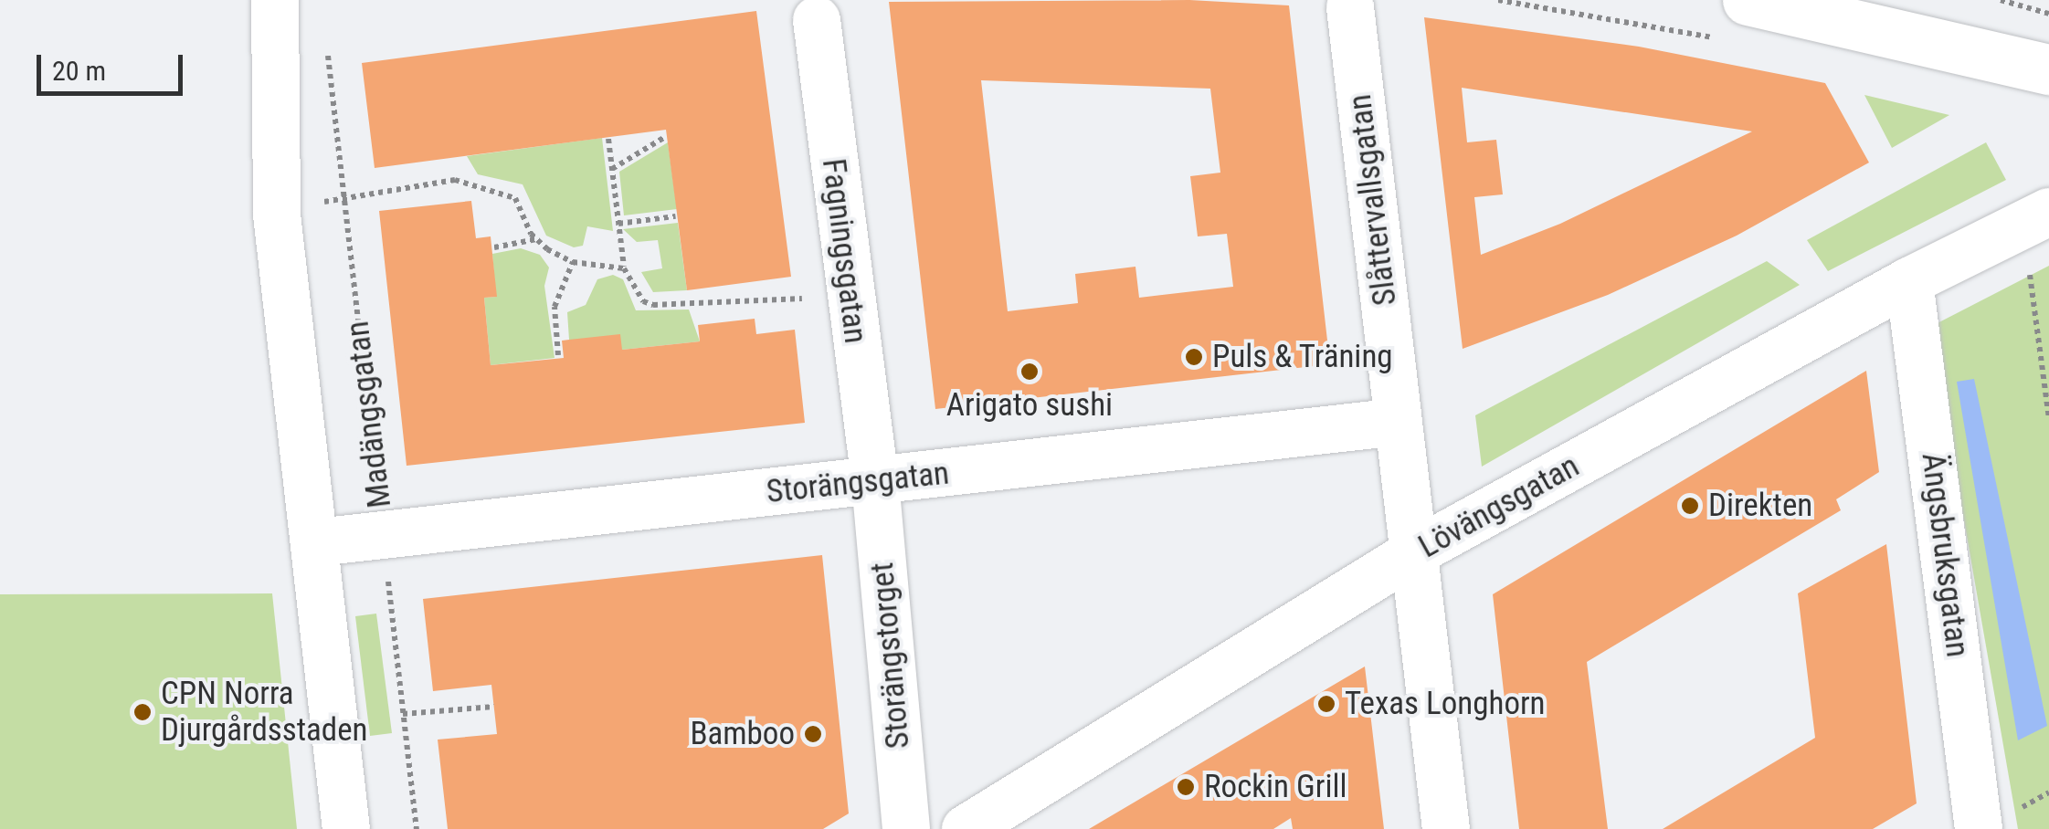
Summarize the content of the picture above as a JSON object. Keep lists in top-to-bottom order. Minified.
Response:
{"streets":{"street":["Slåttervallsgatan","Fagningsgatan","Storängsgatan","Lövängsgatan","Ängsbruksgatan","Storängstorget"],"path":["Madängsgatan"]},"crossings":[["Slåttervallsgatan","Storängsgatan"],["Slåttervallsgatan","Lövängsgatan"],["Fagningsgatan","Storängsgatan"],["Fagningsgatan","Storängstorget"],["Madängsgatan","Storängsgatan"],["Storängsgatan","Storängstorget"],["Lövängsgatan","Ängsbruksgatan"]],"places":["Puls & Träning","Arigato sushi","Direkten","Texas Longhorn","CPN Norra Djurgårdsstaden","Bamboo","Rockin Grill"],"scale_bar":"20 m"}
